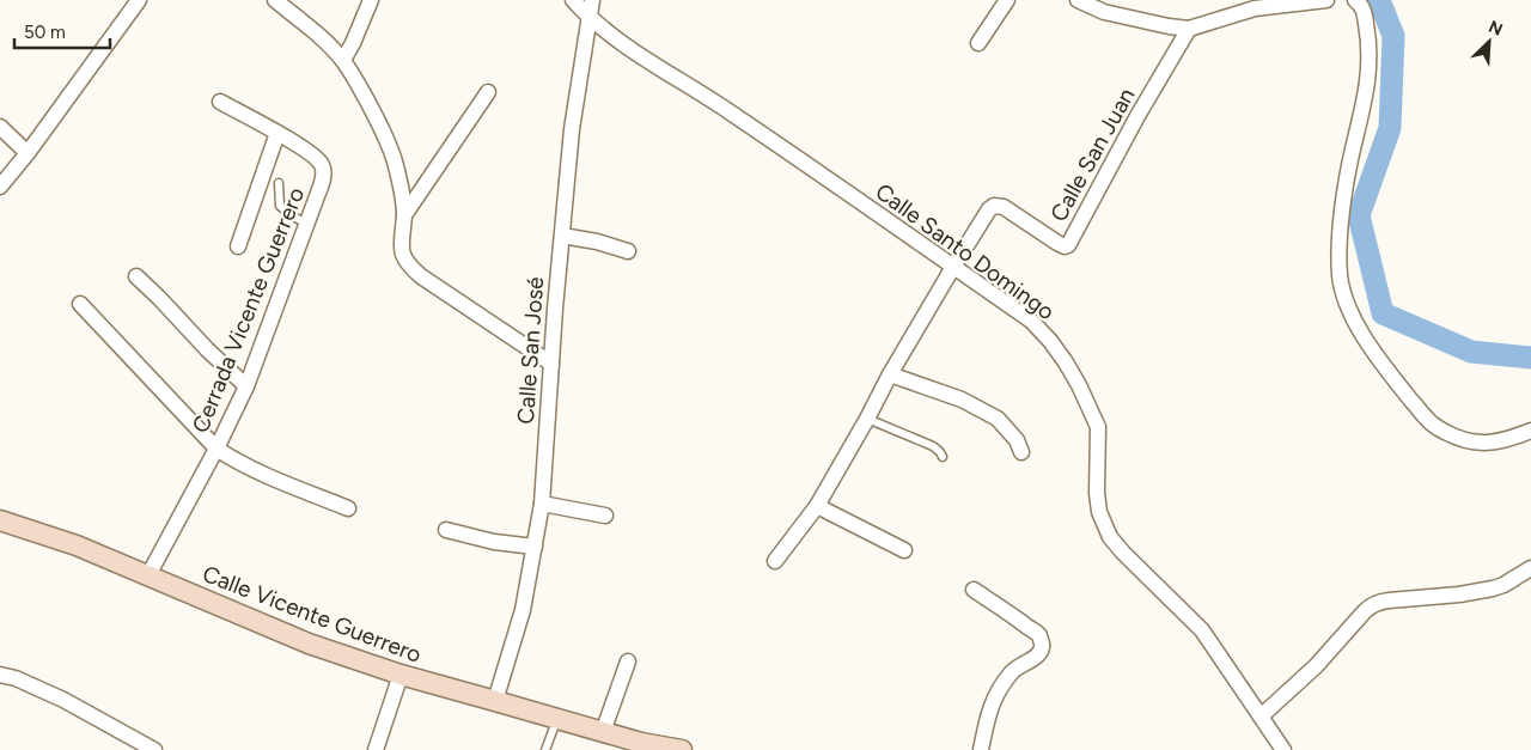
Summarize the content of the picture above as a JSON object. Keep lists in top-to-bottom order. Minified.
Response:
{"streets":{"street":["Calle San Juan","Calle Santo Domingo","Cerrada Vicente Guerrero","Calle San José","Calle Vicente Guerrero"]},"crossings":[["Calle San Juan","Calle Santo Domingo"],["Calle Santo Domingo","Calle San José"],["Cerrada Vicente Guerrero","Calle Vicente Guerrero"],["Calle San José","Calle Vicente Guerrero"]],"scale_bar":"50 m","north":"top right"}
